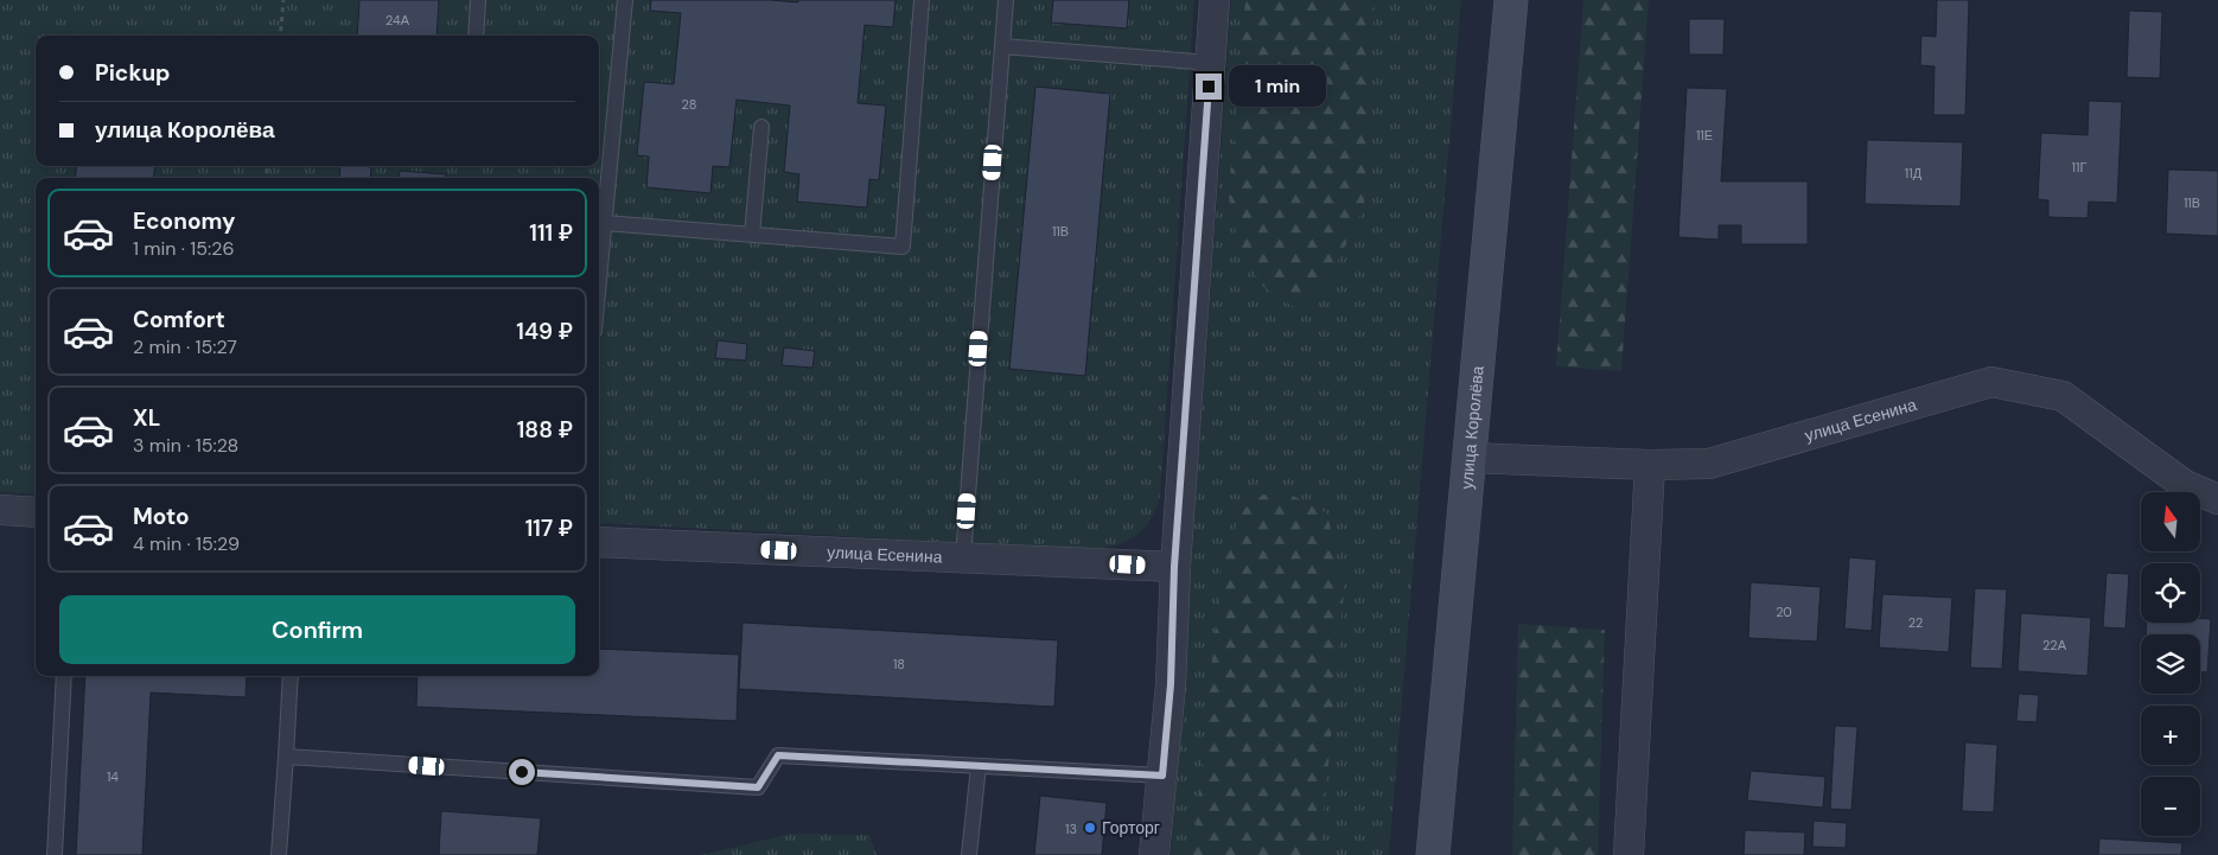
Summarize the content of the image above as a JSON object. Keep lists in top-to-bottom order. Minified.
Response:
{"streets":{"main road":["улица Королёва"],"street":["улица Есенина"]},"crossings":[["улица Есенина","улица Королёва"]],"places":["Горторг"],"house_numbers":["24А","28","11Е","11Г","11Д","11В","11В","20","22","22А","18","14","13"],"north":"top","page":{"banner":["Pickup","улица Королёва"],"bubble":"1 min","list":[{"name":"Economy","note":"1 min · 15:26","value":"111 ₽"},{"name":"Comfort","note":"2 min · 15:27","value":"149 ₽"},{"name":"XL","note":"3 min · 15:28","value":"188 ₽"},{"name":"Moto","note":"4 min · 15:29","value":"117 ₽"}],"map_buttons":["+","−"],"buttons":"Confirm"}}
